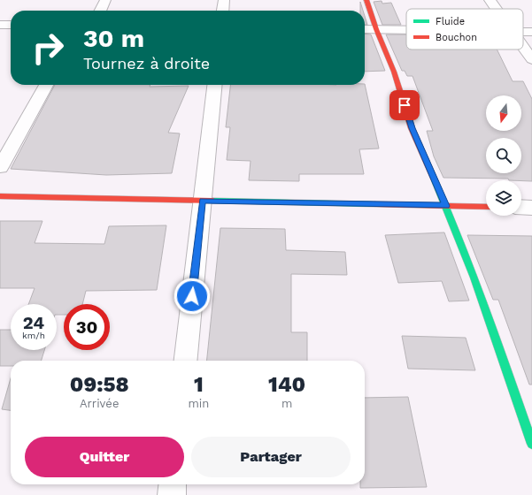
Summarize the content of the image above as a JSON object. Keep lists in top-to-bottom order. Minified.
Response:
{"legend":["Fluide","Bouchon"],"north":"bottom","page":{"turn":["30 m","Tournez à droite"],"speed":"24 km/h","limit":"30","eta":["09:58","Arrivée","1","min","140","m"],"buttons":["Quitter","Partager"]}}
